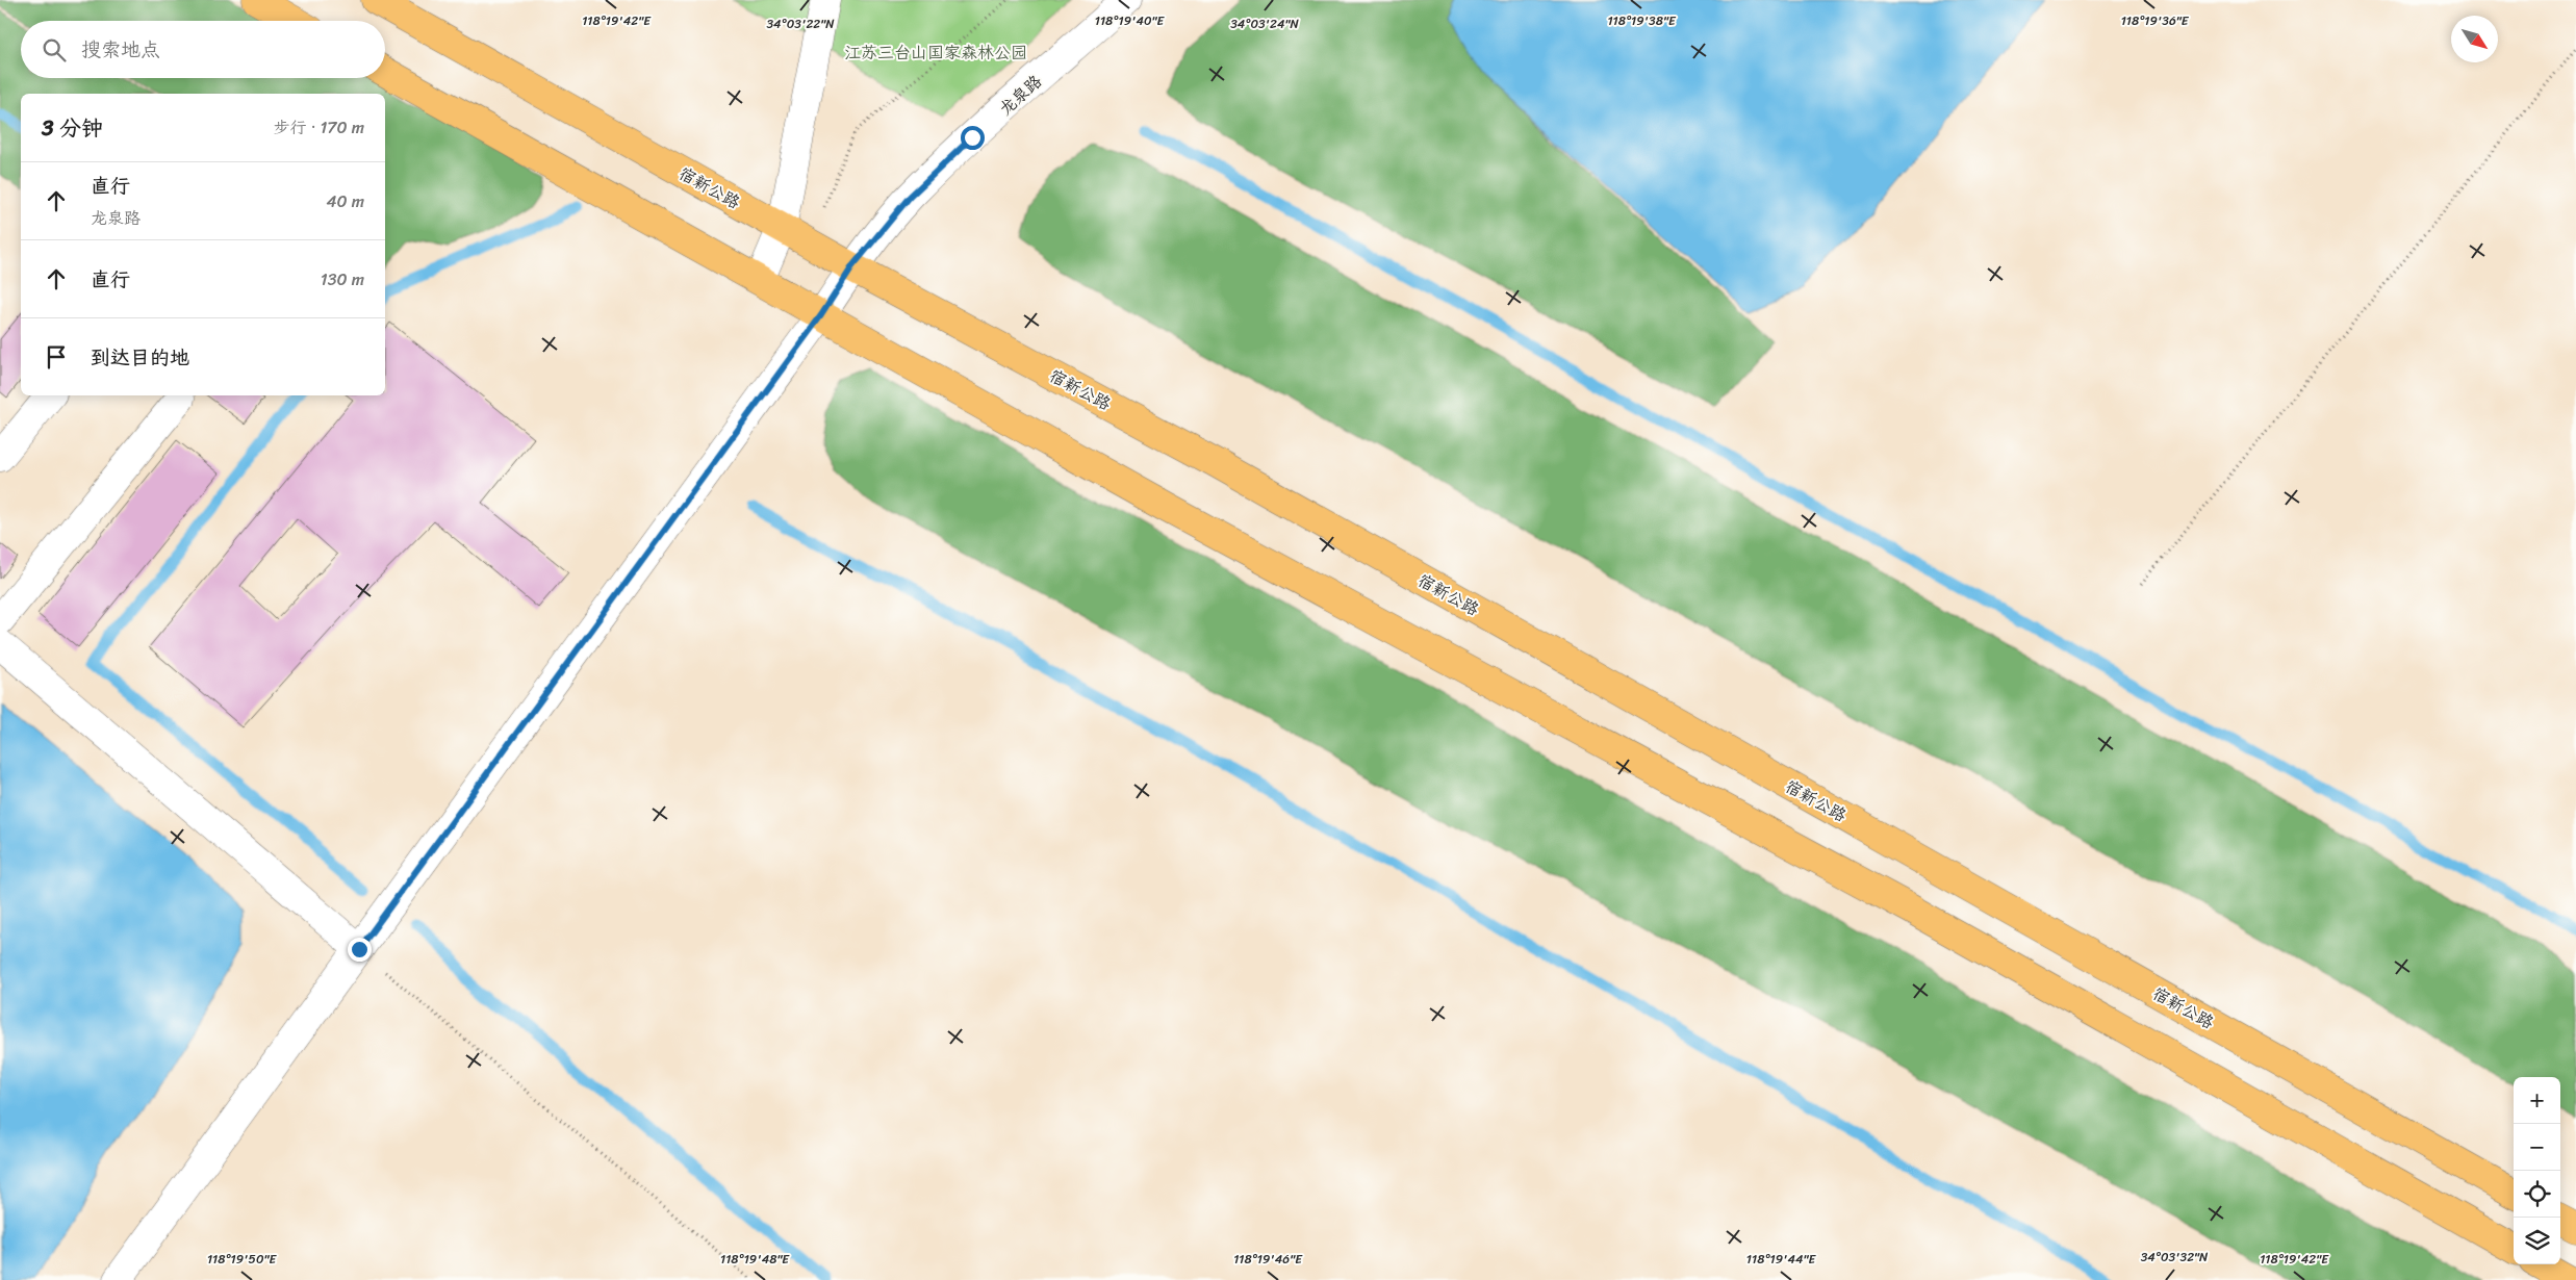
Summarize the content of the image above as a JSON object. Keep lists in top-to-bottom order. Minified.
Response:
{"streets":{"highway":["宿新公路"],"street":["龙泉路"]},"crossings":[["龙泉路","宿新公路"]],"parks":["江苏三台山国家森林公园"],"north":"bottom right","page":{"search":"搜索地点","heading":["3 分钟","步行 · 170 m"],"list":[["直行","龙泉路","40 m"],["直行","130 m"],"到达目的地"],"map_buttons":["+","−"]},"coordinates":["118°19'40\"E","118°19'42\"E","118°19'38\"E","118°19'36\"E","34°03'22\"N","34°03'24\"N","34°03'32\"N","118°19'50\"E","118°19'48\"E","118°19'46\"E","118°19'44\"E"]}
